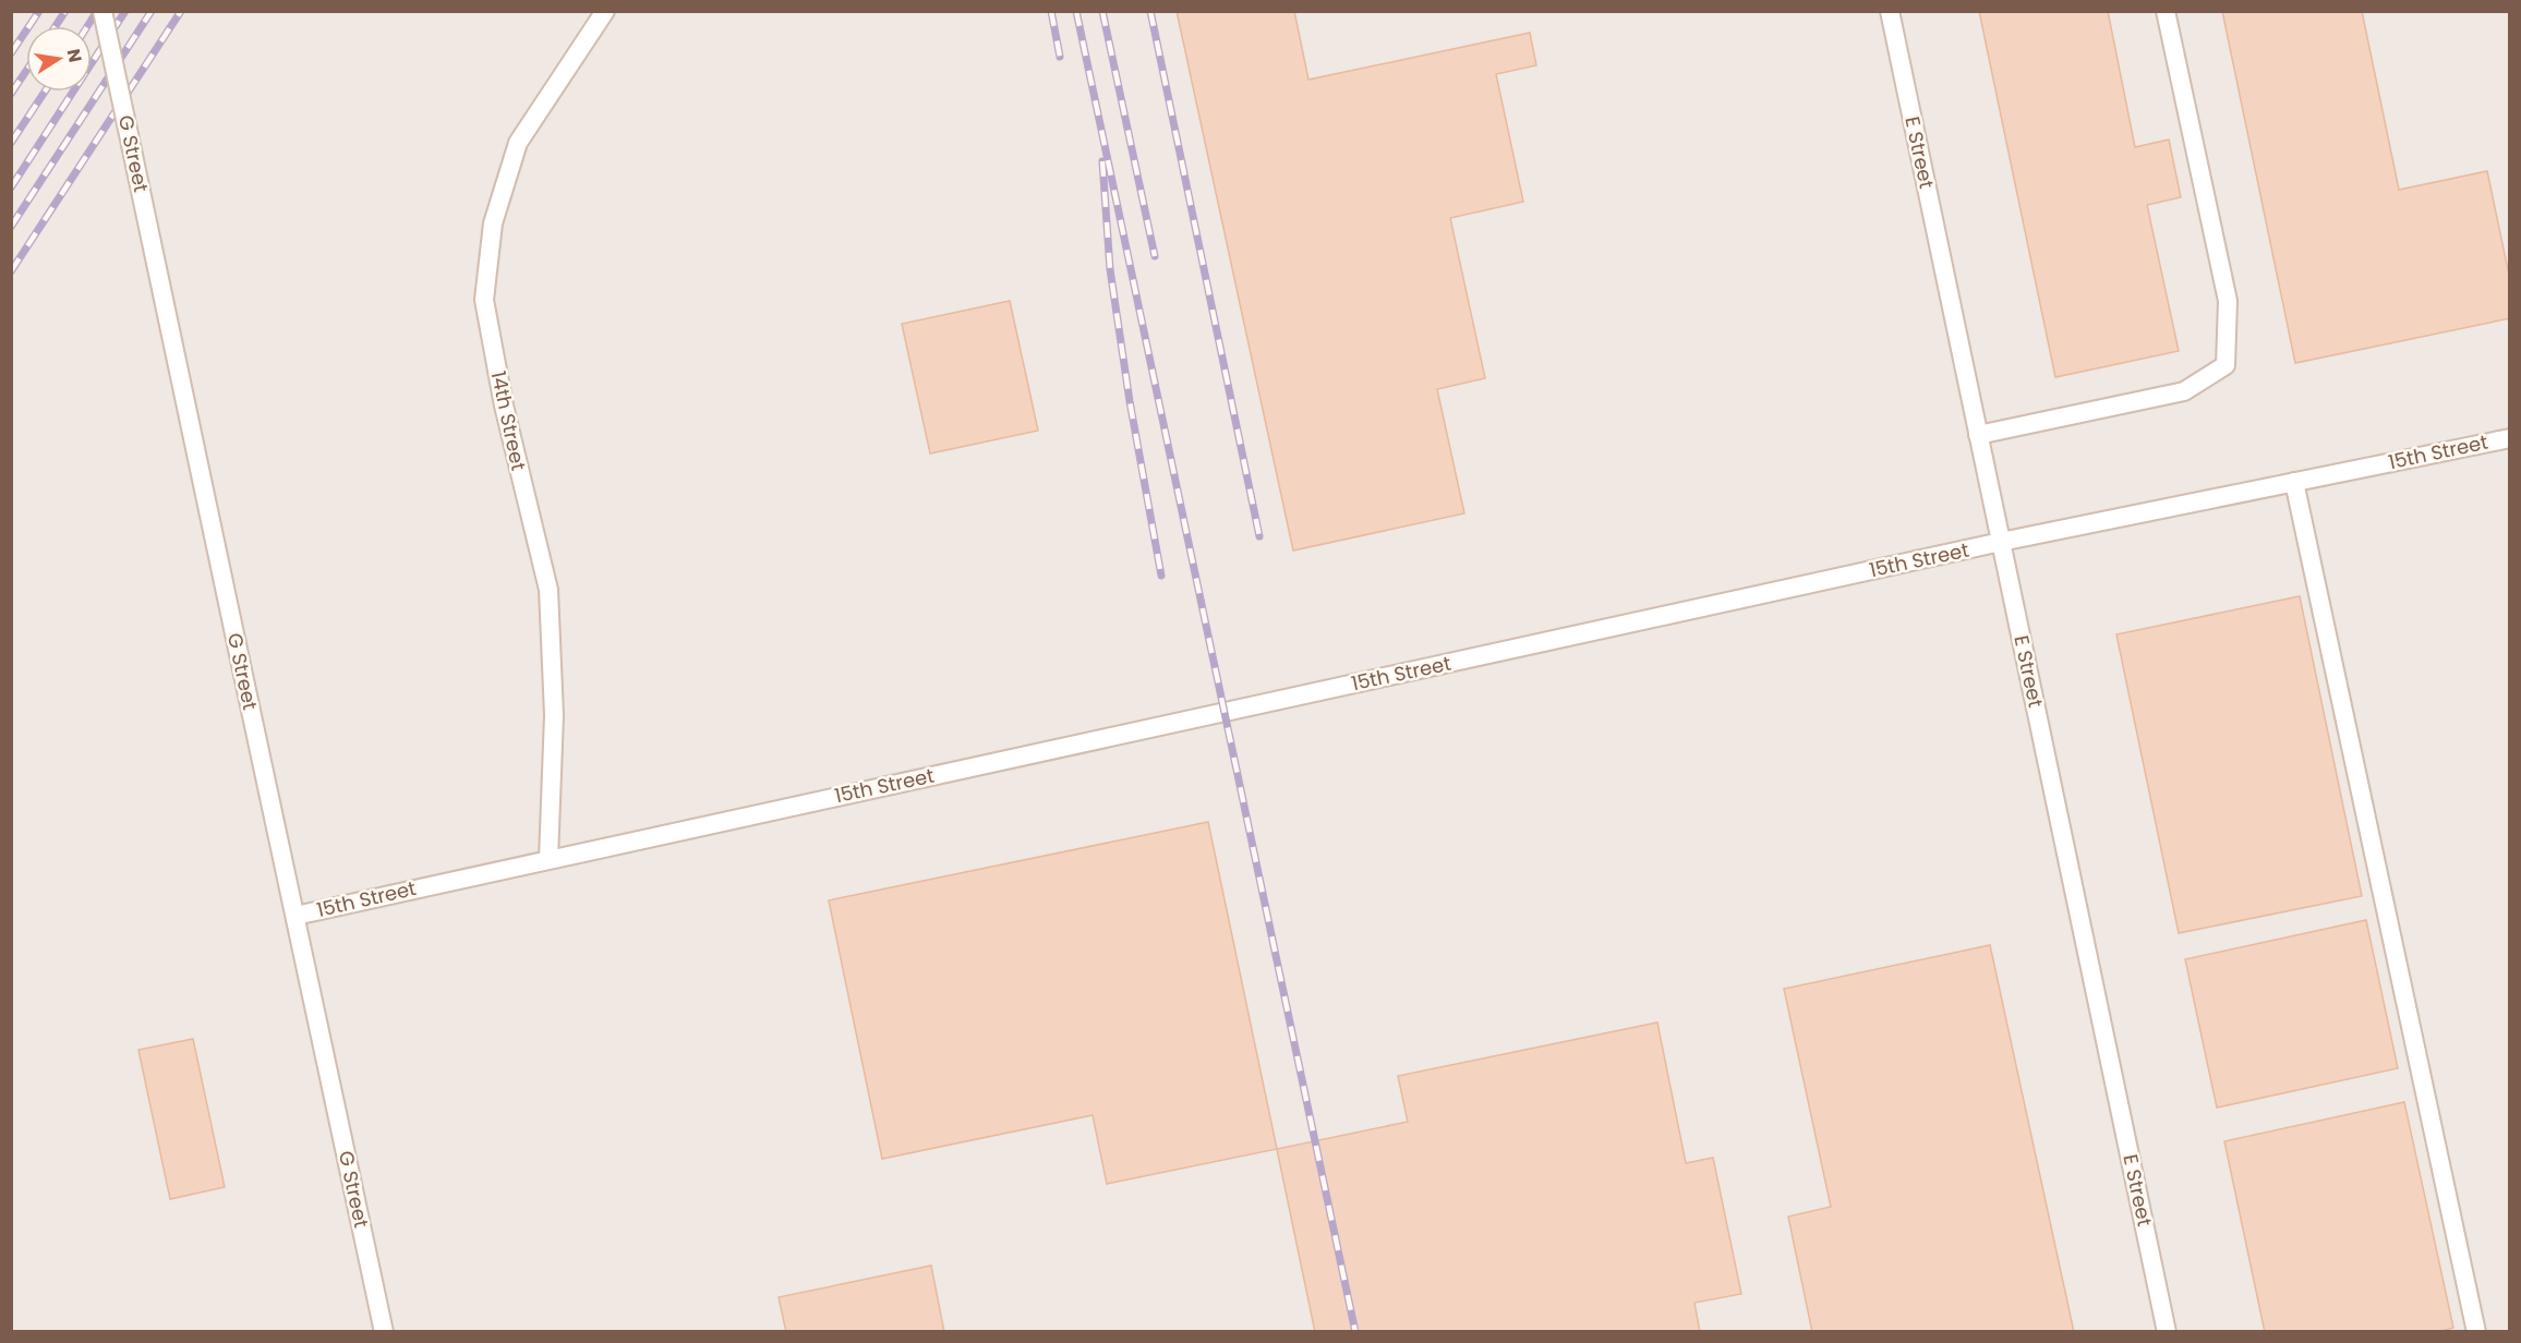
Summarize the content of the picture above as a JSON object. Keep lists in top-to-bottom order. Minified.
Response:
{"streets":{"lane":["E Street","G Street","14th Street","15th Street"]},"crossings":[["E Street","15th Street"],["G Street","15th Street"],["14th Street","15th Street"]],"north":"right"}
